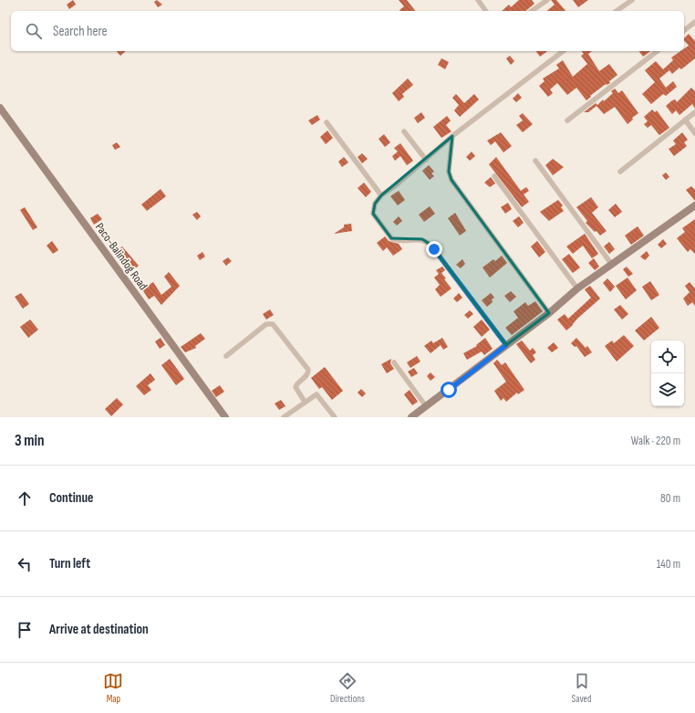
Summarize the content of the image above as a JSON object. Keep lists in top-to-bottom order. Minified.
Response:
{"streets":{"street":["Paco-Balindog Road"]},"page":{"search":"Search here","heading":["3 min","Walk · 220 m"],"list":[["Continue","80 m"],["Turn left","140 m"],"Arrive at destination"],"nav":["Map","Directions","Saved"]}}
